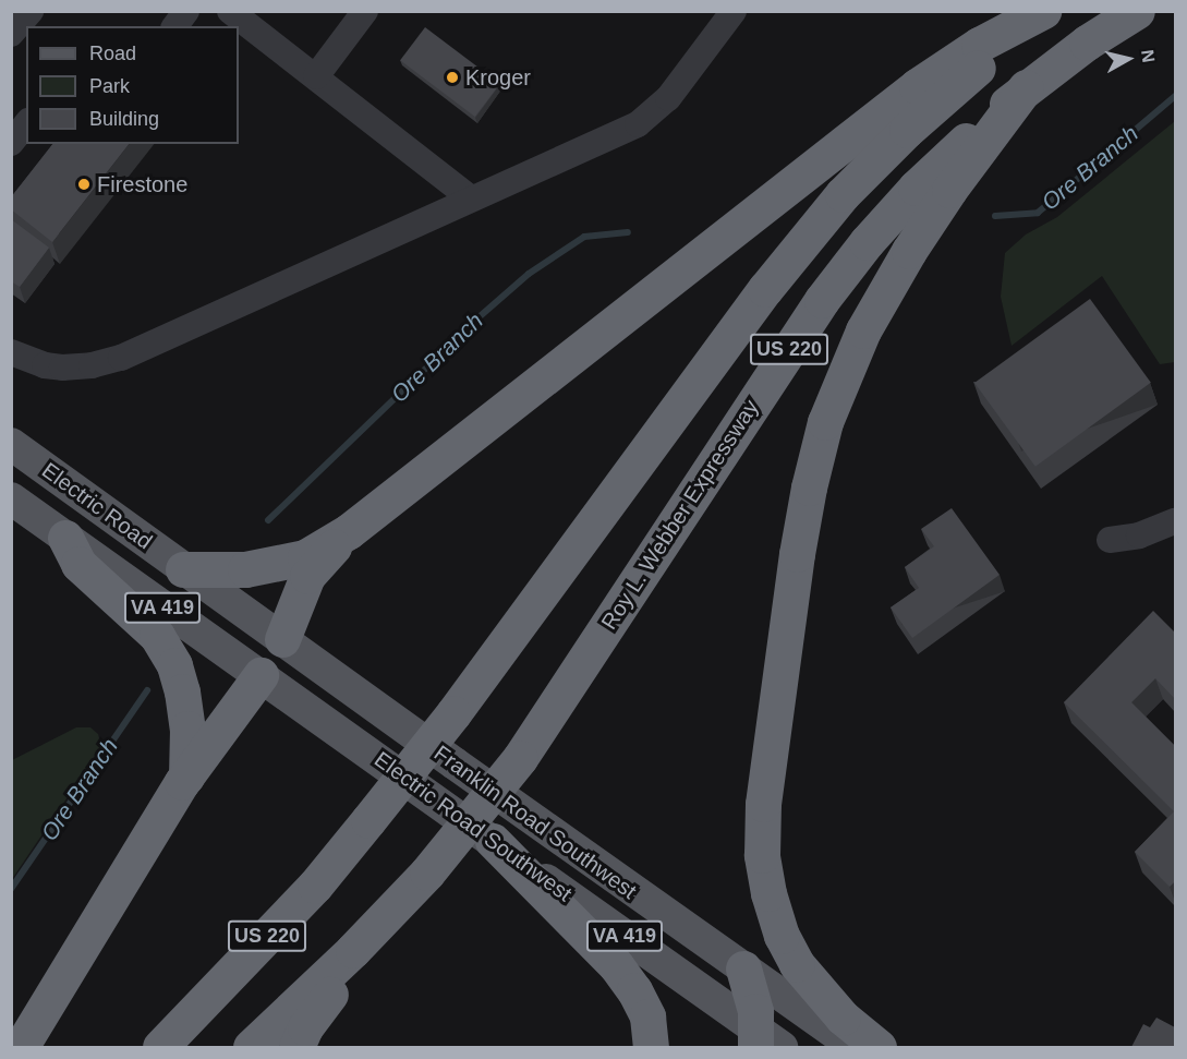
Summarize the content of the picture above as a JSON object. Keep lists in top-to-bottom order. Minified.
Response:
{"streets":{"highway":["US 220","Roy L. Webber Expressway"],"main road":["Electric Road","VA 419","Franklin Road Southwest","Electric Road Southwest"]},"crossings":[["Electric Road","VA 419"],["Electric Road","Electric Road Southwest"],["VA 419","Franklin Road Southwest"]],"water":["Ore Branch"],"places":["Kroger","Firestone"],"legend":["Road","Park","Building"],"north":"right"}
